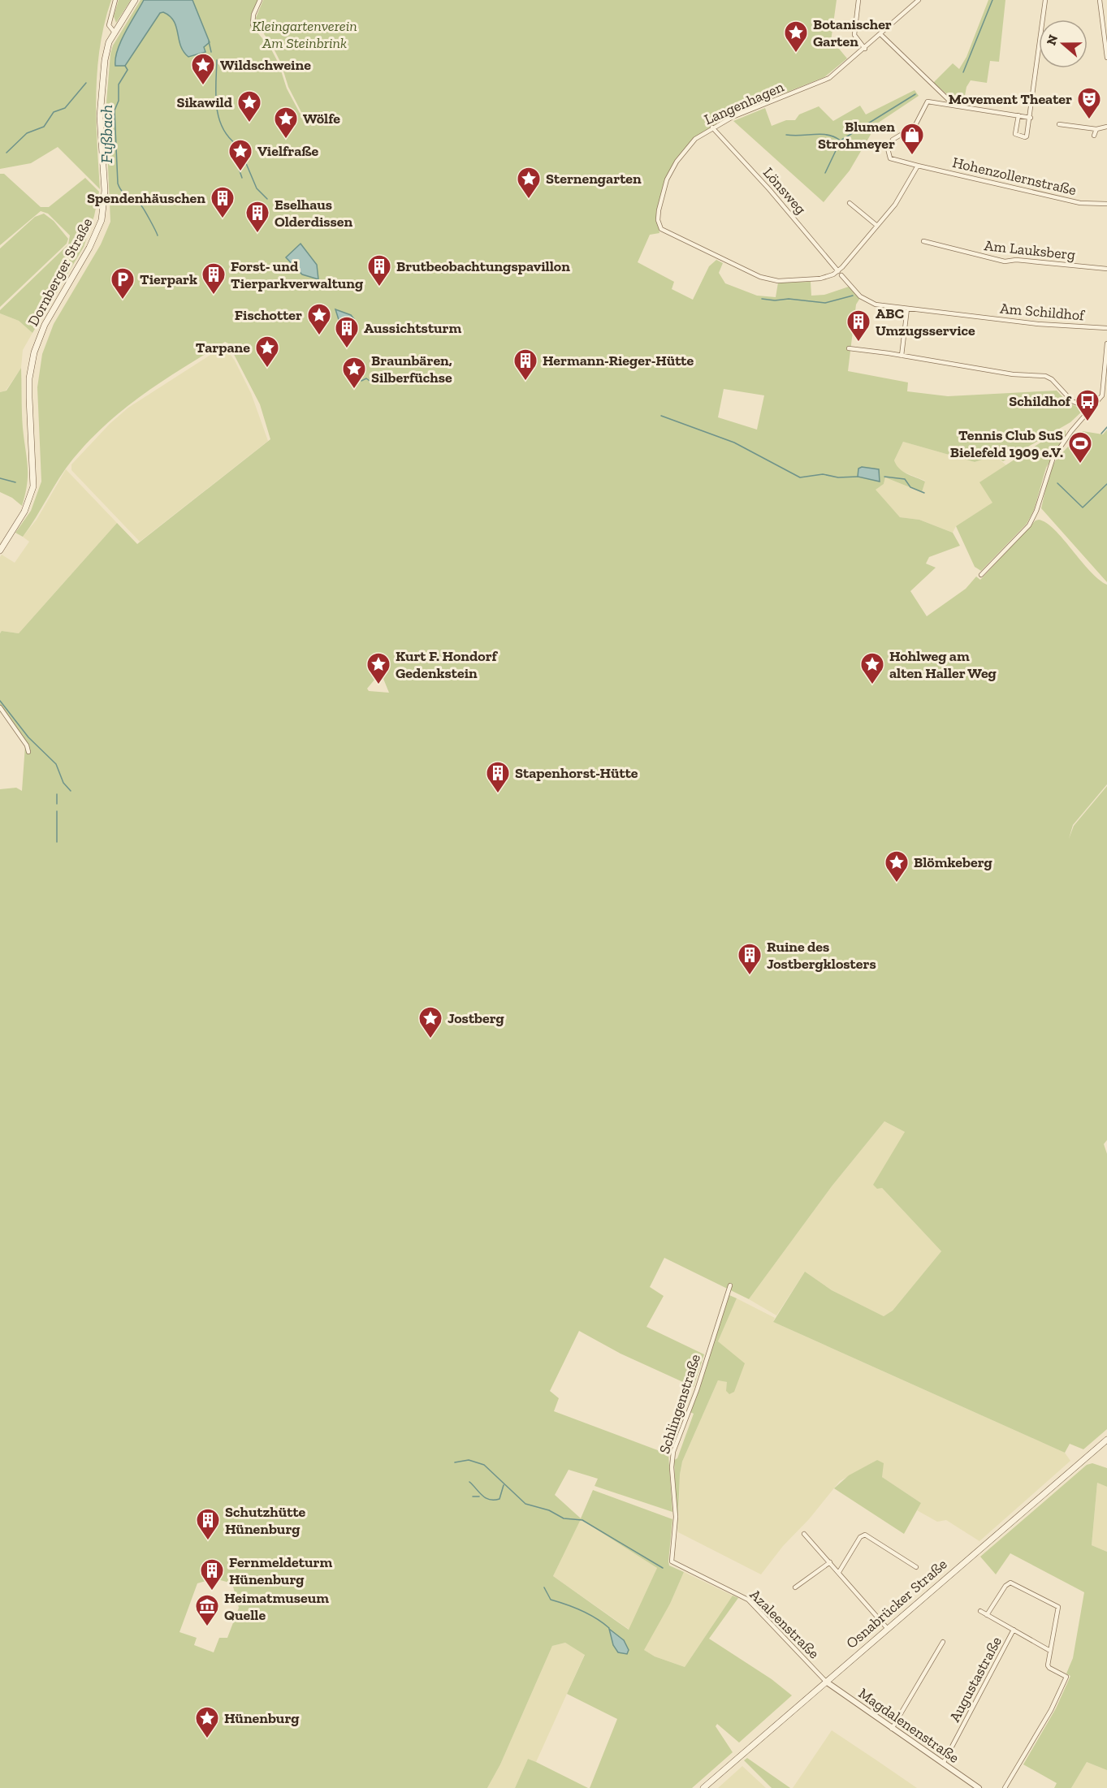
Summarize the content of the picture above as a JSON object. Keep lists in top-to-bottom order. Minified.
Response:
{"streets":{"main road":["Dornberger Straße","Osnabrücker Straße"],"street":["Langenhagen","Hohenzollernstraße","Lönsweg","Am Lauksberg","Am Schildhof","Schlingenstraße","Azaleenstraße","Augustastraße","Magdalenenstraße"]},"crossings":[["Langenhagen","Lönsweg"],["Schlingenstraße","Azaleenstraße"],["Osnabrücker Straße","Azaleenstraße"],["Osnabrücker Straße","Magdalenenstraße"],["Azaleenstraße","Magdalenenstraße"],["Augustastraße","Magdalenenstraße"]],"water":["Fußbach"],"parks":["Kleingartenverein Am Steinbrink"],"places":{"place":["Botanischer Garten","Wildschweine","Sikawild","Wölfe","Vielfraße","Sternengarten","Fischotter","Tarpane","Braunbären, Silberfüchse","Kurt F. Hondorf Gedenkstein","Hohlweg am alten Haller Weg","Blömkeberg","Jostberg","Hünenburg"],"theatre":["Movement Theater"],"shop":["Blumen Strohmeyer"],"building":["Spendenhäuschen","Eselhaus Olderdissen","Brutbeobachtungspavillon","Forst- und Tierparkverwaltung","ABC Umzugsservice","Aussichtsturm","Hermann-Rieger-Hütte","Stapenhorst-Hütte","Ruine des Jostbergklosters","Schutzhütte Hünenburg","Fernmeldeturm Hünenburg"],"parking":["Tierpark"],"bus stop":["Schildhof"],"sports":["Tennis Club SuS Bielefeld 1909 e.V."],"museum":["Heimatmuseum Quelle"]},"north":"left"}
